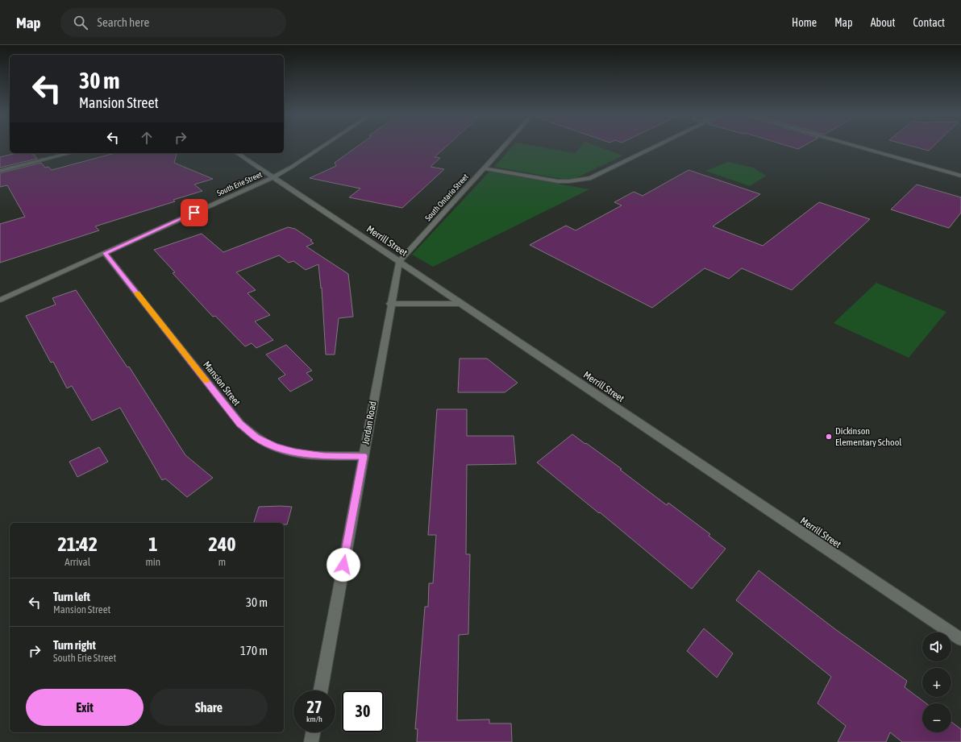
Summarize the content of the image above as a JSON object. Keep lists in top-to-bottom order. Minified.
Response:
{"streets":{"street":["South Erie Street","South Ontario Street","Merrill Street","Mansion Street","Jordan Road"]},"crossings":[["South Erie Street","Merrill Street"],["South Erie Street","Mansion Street"],["South Ontario Street","Merrill Street"],["South Ontario Street","Jordan Road"],["Merrill Street","Jordan Road"],["Mansion Street","Jordan Road"]],"places":["Dickinson Elementary School"],"page":{"header":"Map","search":"Search here","nav":["Home","Map","About","Contact"],"turn":["30 m","Mansion Street"],"eta":["21:42","Arrival","1","min","240","m"],"list":[{"name":"Turn left","note":"Mansion Street","value":"30 m"},{"name":"Turn right","note":"South Erie Street","value":"170 m"}],"map_buttons":["+","−"],"buttons":["Exit","Share"],"speed":"27 km/h","limit":"30"}}
